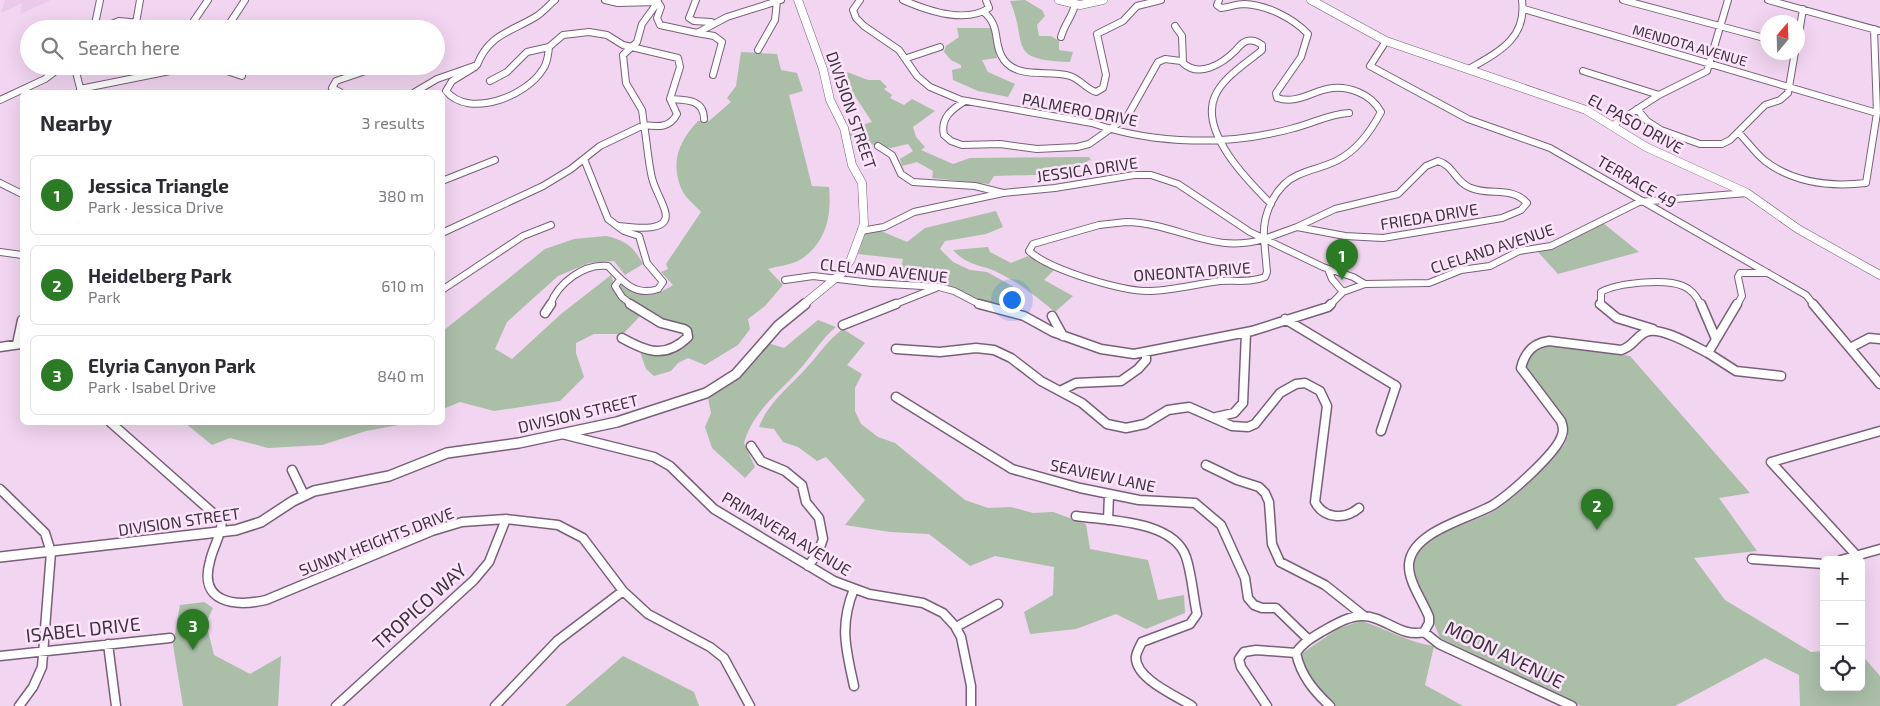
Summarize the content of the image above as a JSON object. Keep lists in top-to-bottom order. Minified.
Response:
{"streets":{"street":["MENDOTA AVENUE","PALMERO DRIVE","DIVISION STREET","EL PASO DRIVE","JESSICA DRIVE","TERRACE 49","FRIEDA DRIVE","CLELAND AVENUE","ONEONTA DRIVE","SEAVIEW LANE","PRIMAVERA AVENUE","SUNNY HEIGHTS DRIVE","TROPICO WAY","ISABEL DRIVE","MOON AVENUE"]},"crossings":[["DIVISION STREET","JESSICA DRIVE"],["DIVISION STREET","CLELAND AVENUE"],["DIVISION STREET","PRIMAVERA AVENUE"],["DIVISION STREET","SUNNY HEIGHTS DRIVE"],["EL PASO DRIVE","TERRACE 49"],["EL PASO DRIVE","CLELAND AVENUE"],["JESSICA DRIVE","CLELAND AVENUE"],["JESSICA DRIVE","ONEONTA DRIVE"],["TERRACE 49","CLELAND AVENUE"],["SUNNY HEIGHTS DRIVE","TROPICO WAY"]],"north":"top","page":{"search":"Search here","heading":["Nearby","3 results"],"list":[{"mark":"1","name":"Jessica Triangle","note":"Park · Jessica Drive","value":"380 m"},{"mark":"2","name":"Heidelberg Park","note":"Park","value":"610 m"},{"mark":"3","name":"Elyria Canyon Park","note":"Park · Isabel Drive","value":"840 m"}],"pins":["1","2","3"],"map_buttons":["+","−"]}}
